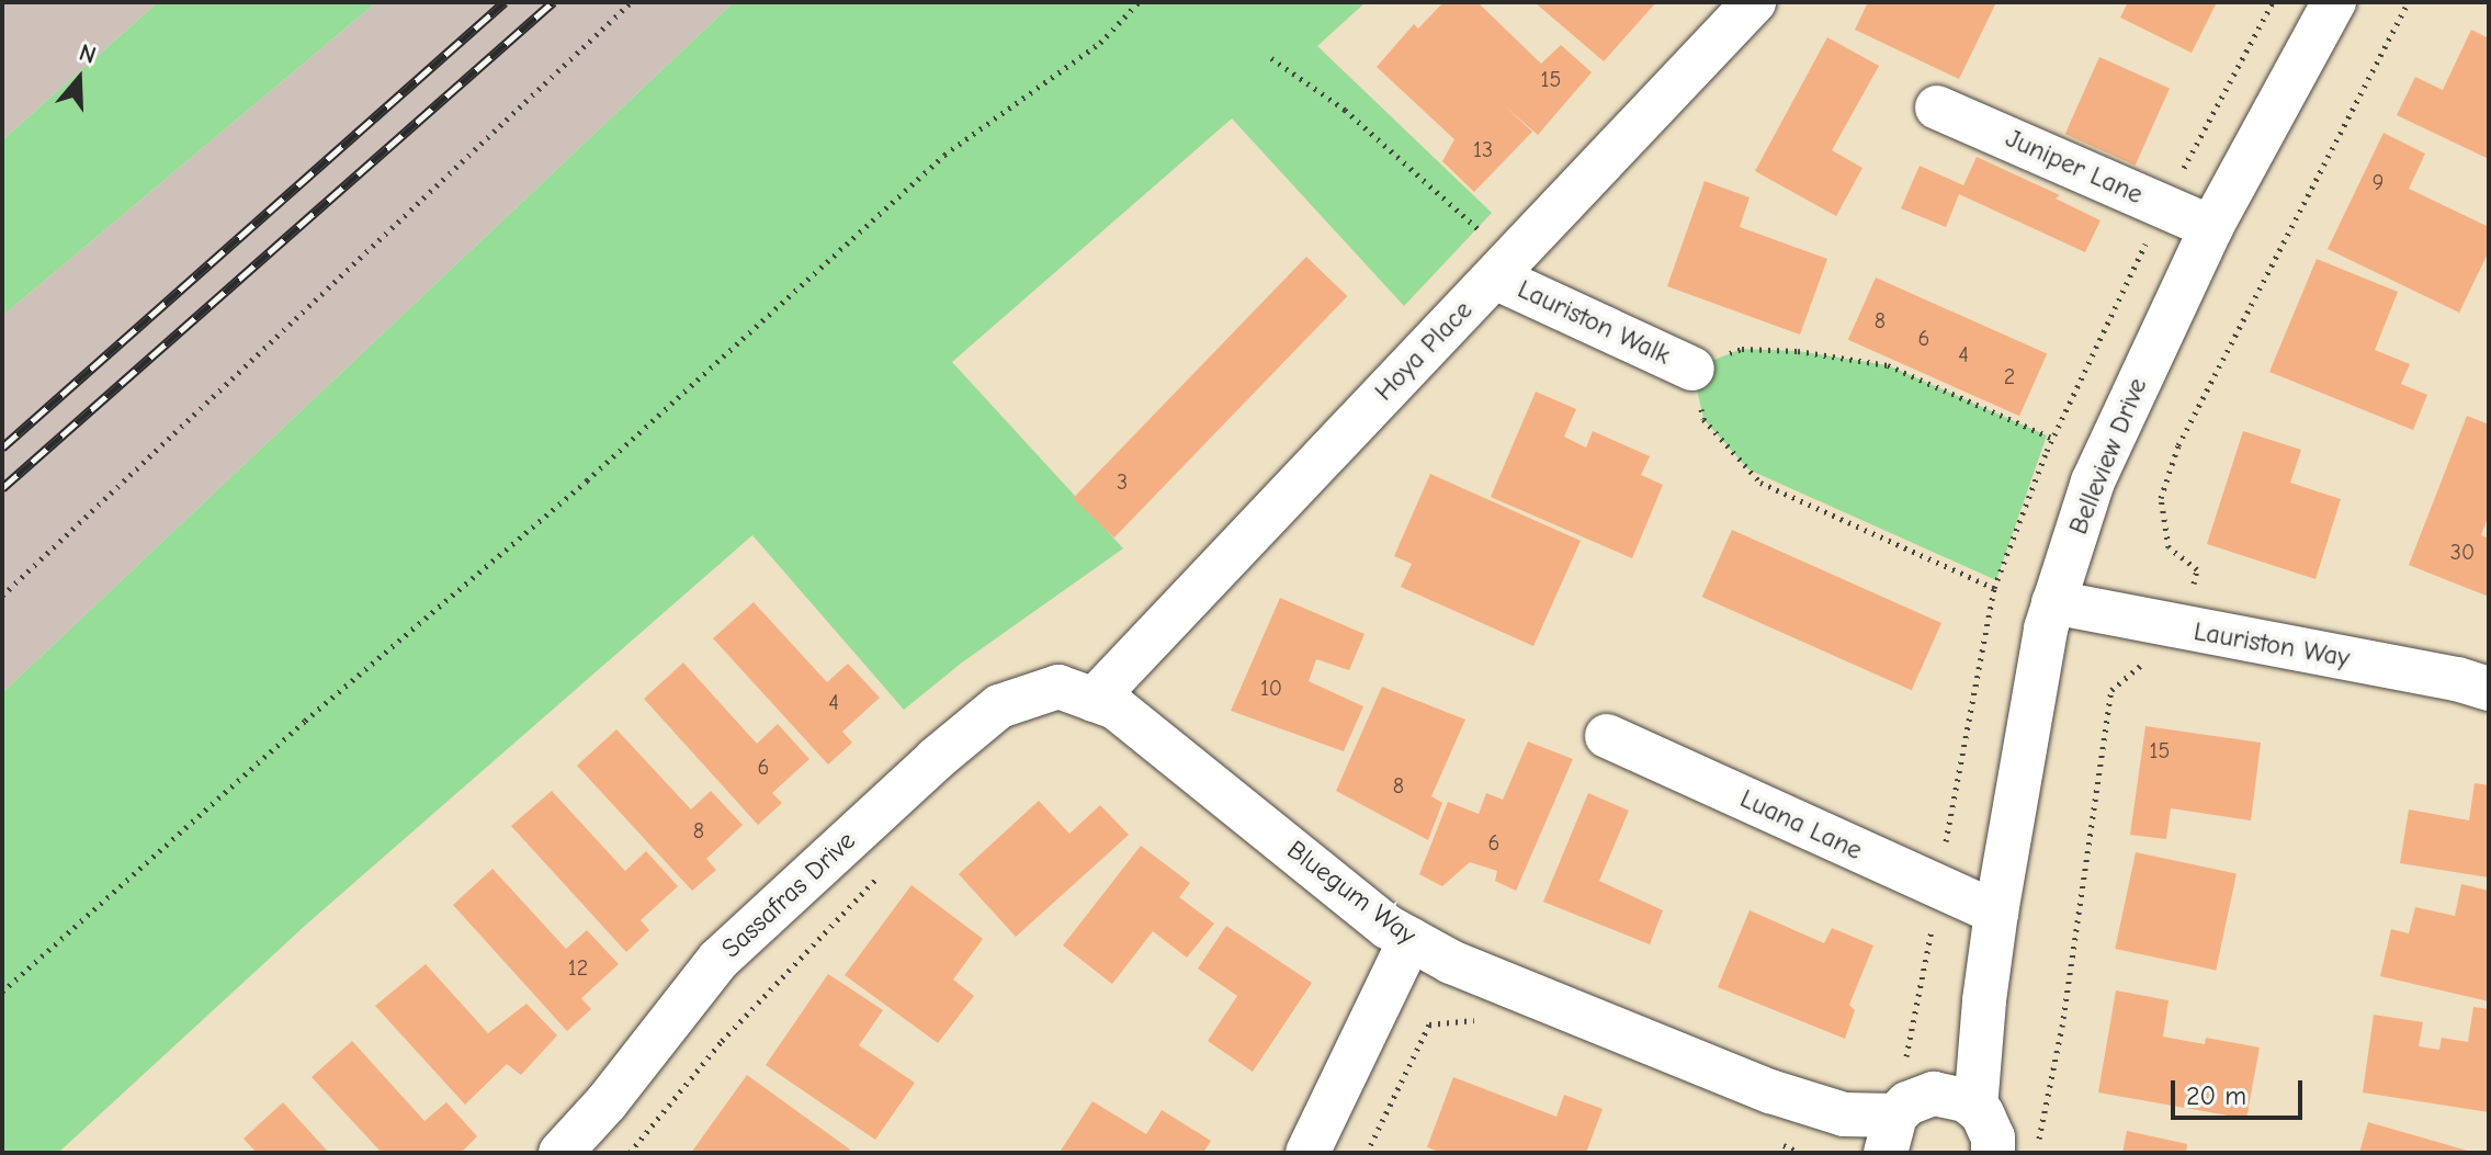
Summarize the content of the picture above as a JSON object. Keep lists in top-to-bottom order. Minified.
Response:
{"streets":{"street":["Juniper Lane","Lauriston Walk","Hoya Place","Belleview Drive","Lauriston Way","Luana Lane","Bluegum Way","Sassafras Drive"]},"crossings":[["Juniper Lane","Belleview Drive"],["Lauriston Walk","Hoya Place"],["Hoya Place","Bluegum Way"],["Hoya Place","Sassafras Drive"],["Belleview Drive","Lauriston Way"],["Belleview Drive","Luana Lane"],["Bluegum Way","Sassafras Drive"]],"house_numbers":["15","13","9","8","6","4","2","3","30","10","4","15","6","8","8","6","12"],"scale_bar":"20 m","north":"top"}
